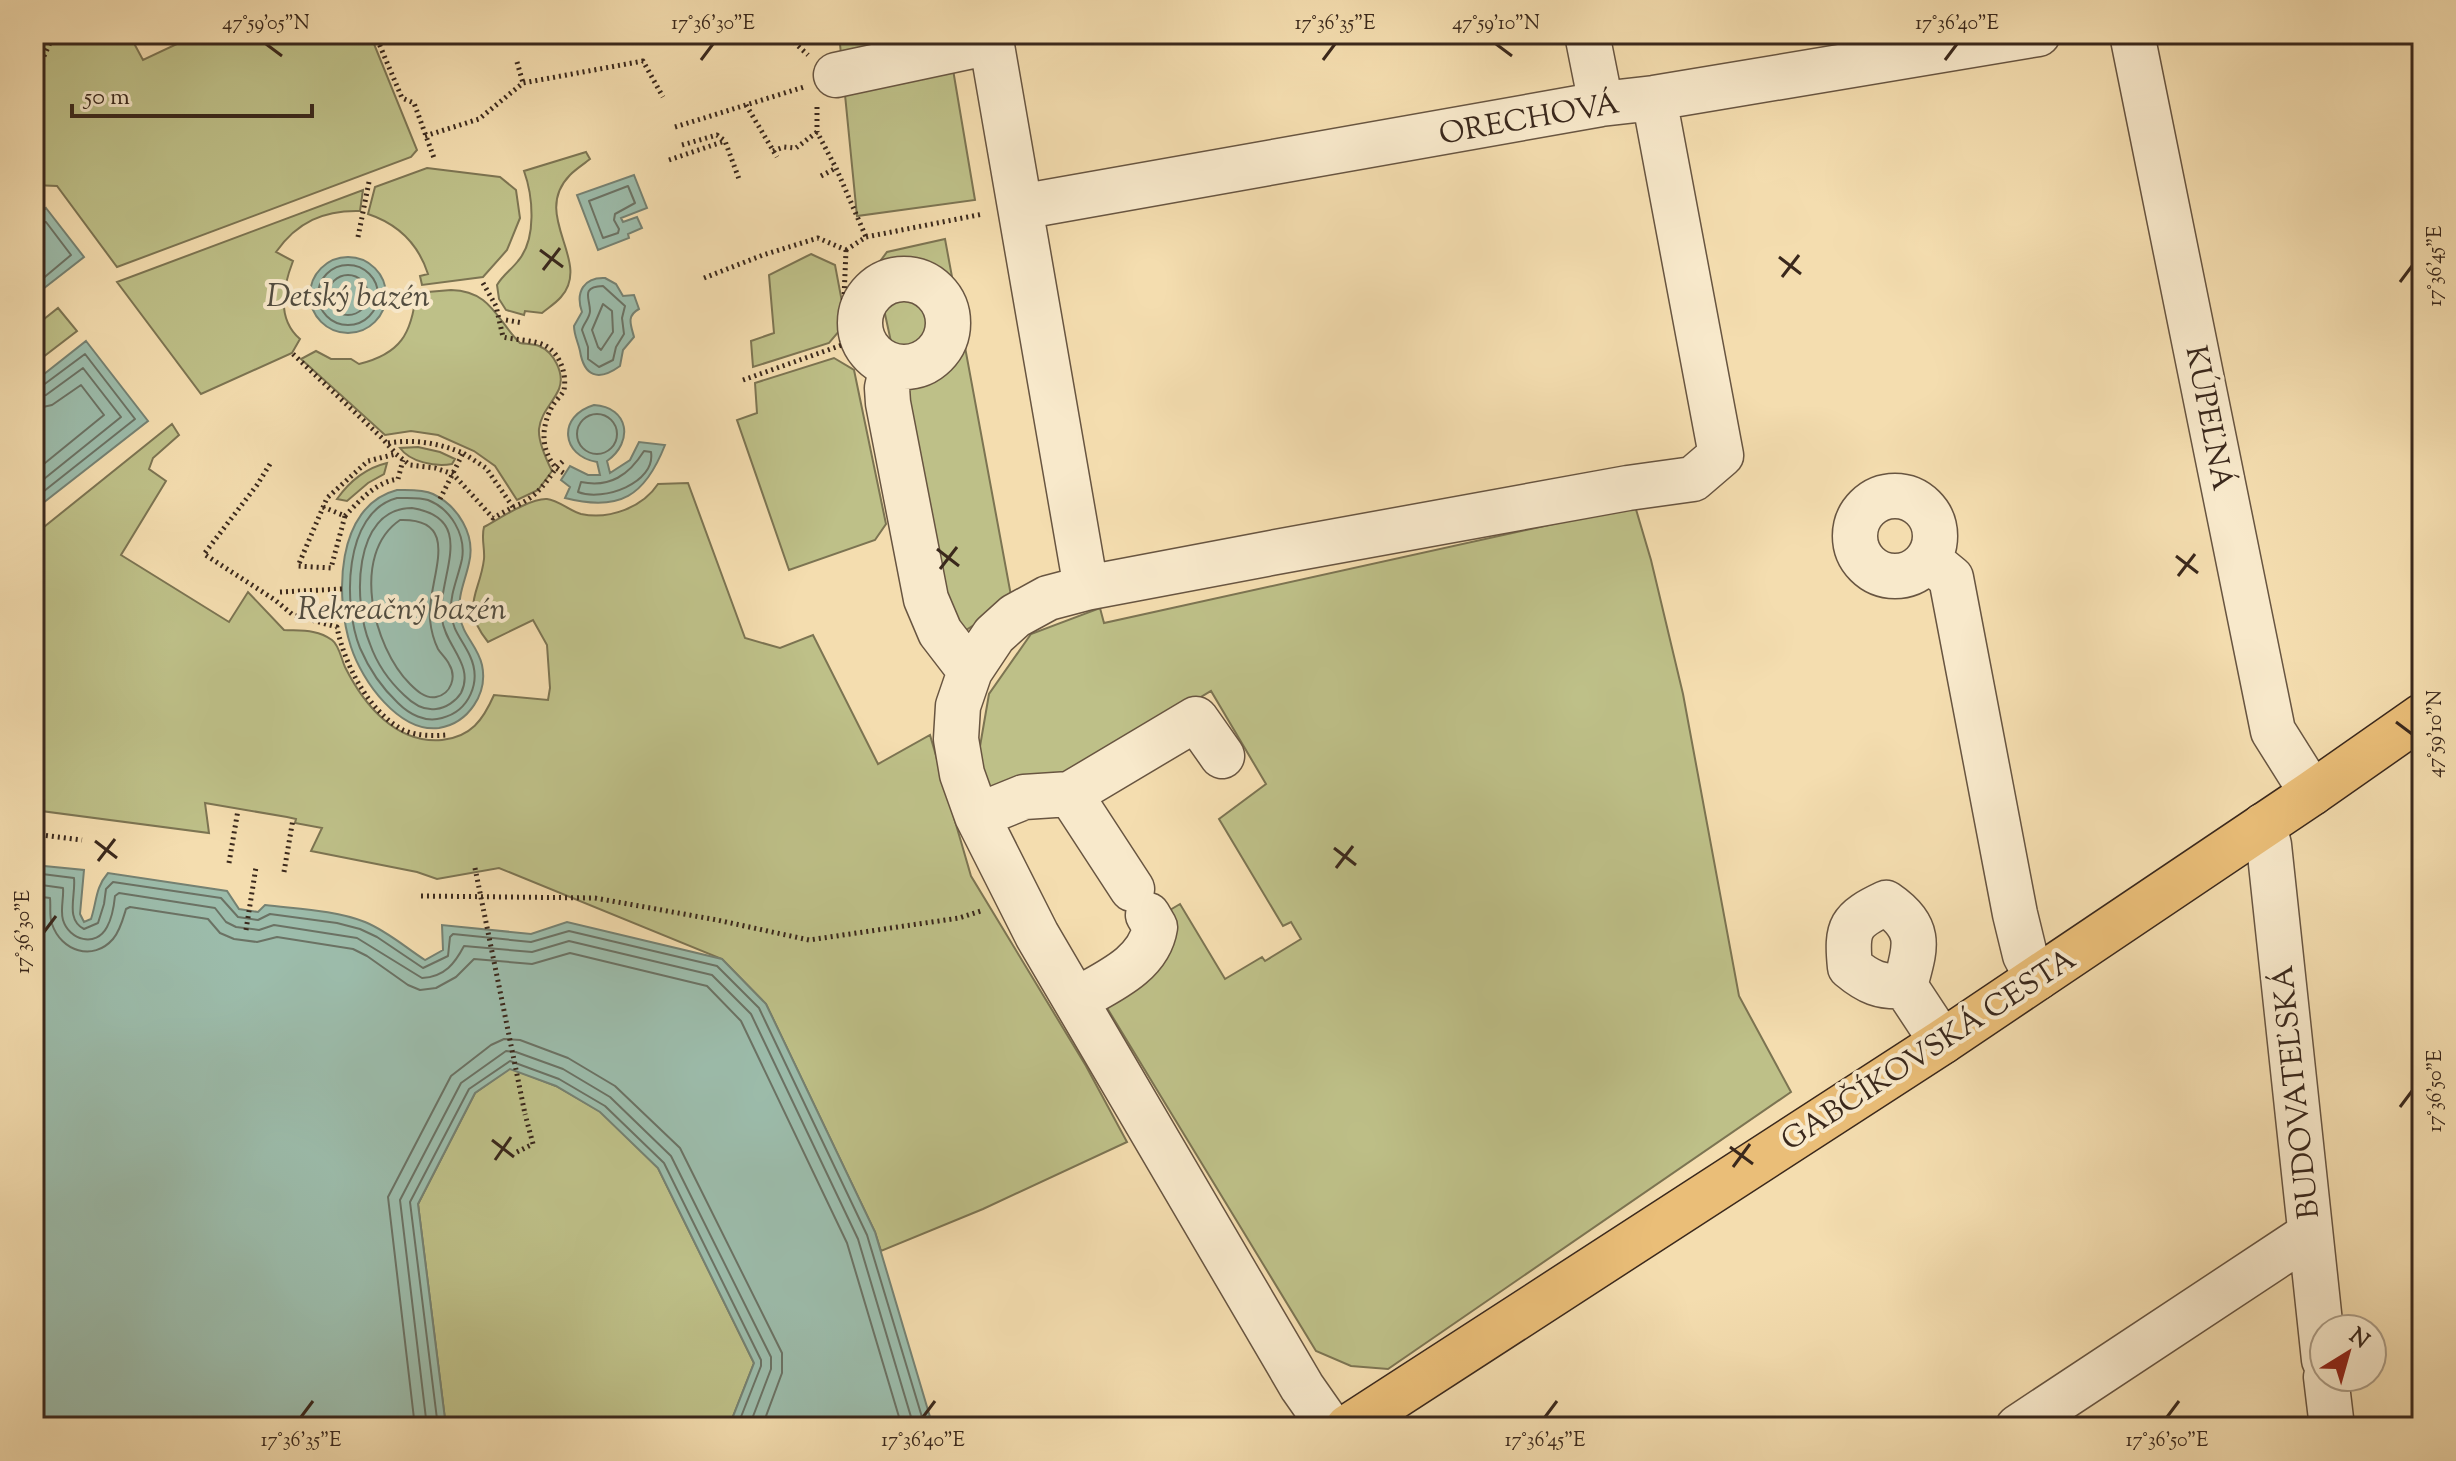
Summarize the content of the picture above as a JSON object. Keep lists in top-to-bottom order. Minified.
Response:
{"streets":{"main road":["GABČÍKOVSKÁ CESTA"],"street":["ORECHOVÁ","KÚPEĽNÁ","BUDOVATEĽSKÁ"]},"crossings":[["KÚPEĽNÁ","GABČÍKOVSKÁ CESTA"],["GABČÍKOVSKÁ CESTA","BUDOVATEĽSKÁ"]],"water":["Detský bazén","Rekreačný bazén"],"scale_bar":"50 m","north":"top right","coordinates":["47°59'05\"N","17°36'30\"E","17°36'35\"E","47°59'10\"N","17°36'40\"E","17°36'45\"E","17°36'50\"E"]}
